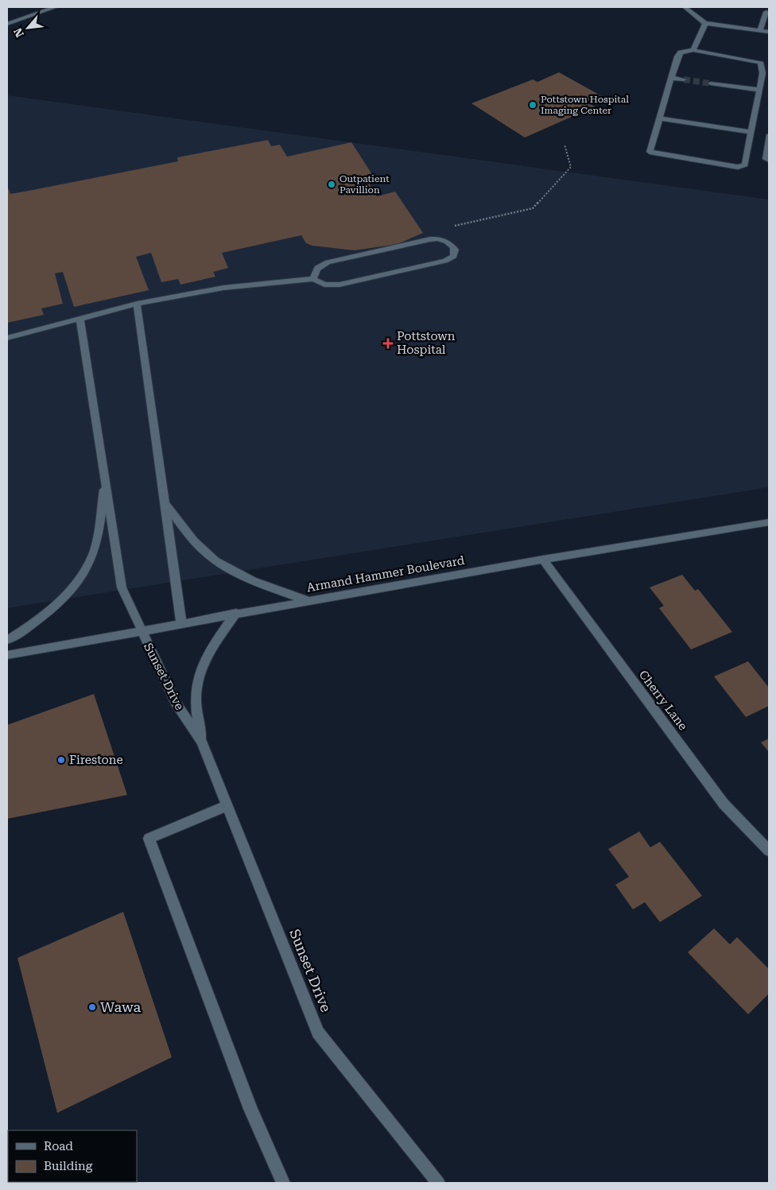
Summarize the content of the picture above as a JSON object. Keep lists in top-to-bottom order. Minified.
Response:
{"streets":{"street":["Armand Hammer Boulevard","Sunset Drive","Cherry Lane"]},"crossings":[["Armand Hammer Boulevard","Sunset Drive"],["Armand Hammer Boulevard","Cherry Lane"]],"places":{"other":["Pottstown Hospital Imaging Center","Outpatient Pavillion","Firestone","Wawa"],"health":["Pottstown Hospital"]},"legend":["Road","Building"],"north":"bottom left"}
